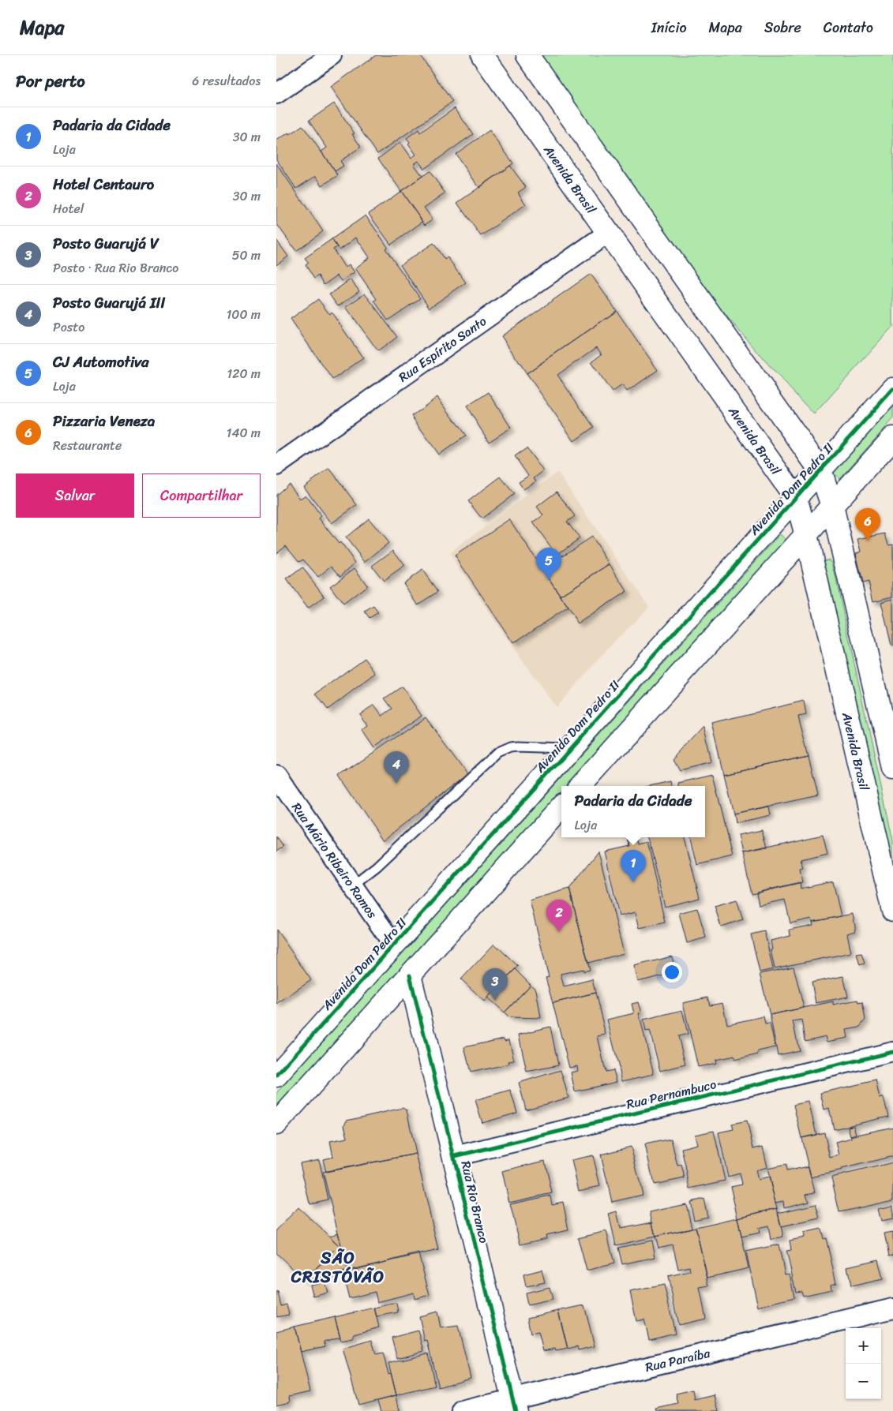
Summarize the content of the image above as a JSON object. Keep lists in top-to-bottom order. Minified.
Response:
{"streets":{"main road":["Avenida Brasil","Avenida Dom Pedro II","Rua Rio Branco"],"street":["Rua Espírito Santo","Rua Mário Ribeiro Ramos","Rua Pernambuco","Rua Paraíba"]},"crossings":[["Avenida Brasil","Rua Espírito Santo"],["Avenida Brasil","Avenida Dom Pedro II"],["Avenida Dom Pedro II","Rua Mário Ribeiro Ramos"],["Rua Pernambuco","Rua Rio Branco"],["Rua Rio Branco","Rua Paraíba"]],"districts":["SÃO CRISTÓVÃO"],"page":{"header":"Mapa","nav":["Início","Mapa","Sobre","Contato"],"heading":["Por perto","6 resultados"],"list":[{"mark":"1","name":"Padaria da Cidade","note":"Loja","value":"30 m"},{"mark":"2","name":"Hotel Centauro","note":"Hotel","value":"30 m"},{"mark":"3","name":"Posto Guarujá V","note":"Posto · Rua Rio Branco","value":"50 m"},{"mark":"4","name":"Posto Guarujá III","note":"Posto","value":"100 m"},{"mark":"5","name":"CJ Automotiva","note":"Loja","value":"120 m"},{"mark":"6","name":"Pizzaria Veneza","note":"Restaurante","value":"140 m"}],"buttons":["Salvar","Compartilhar"],"pins":["6","5","4","1","2","3"],"popup":["Padaria da Cidade","Loja"],"map_buttons":["+","−"]}}
